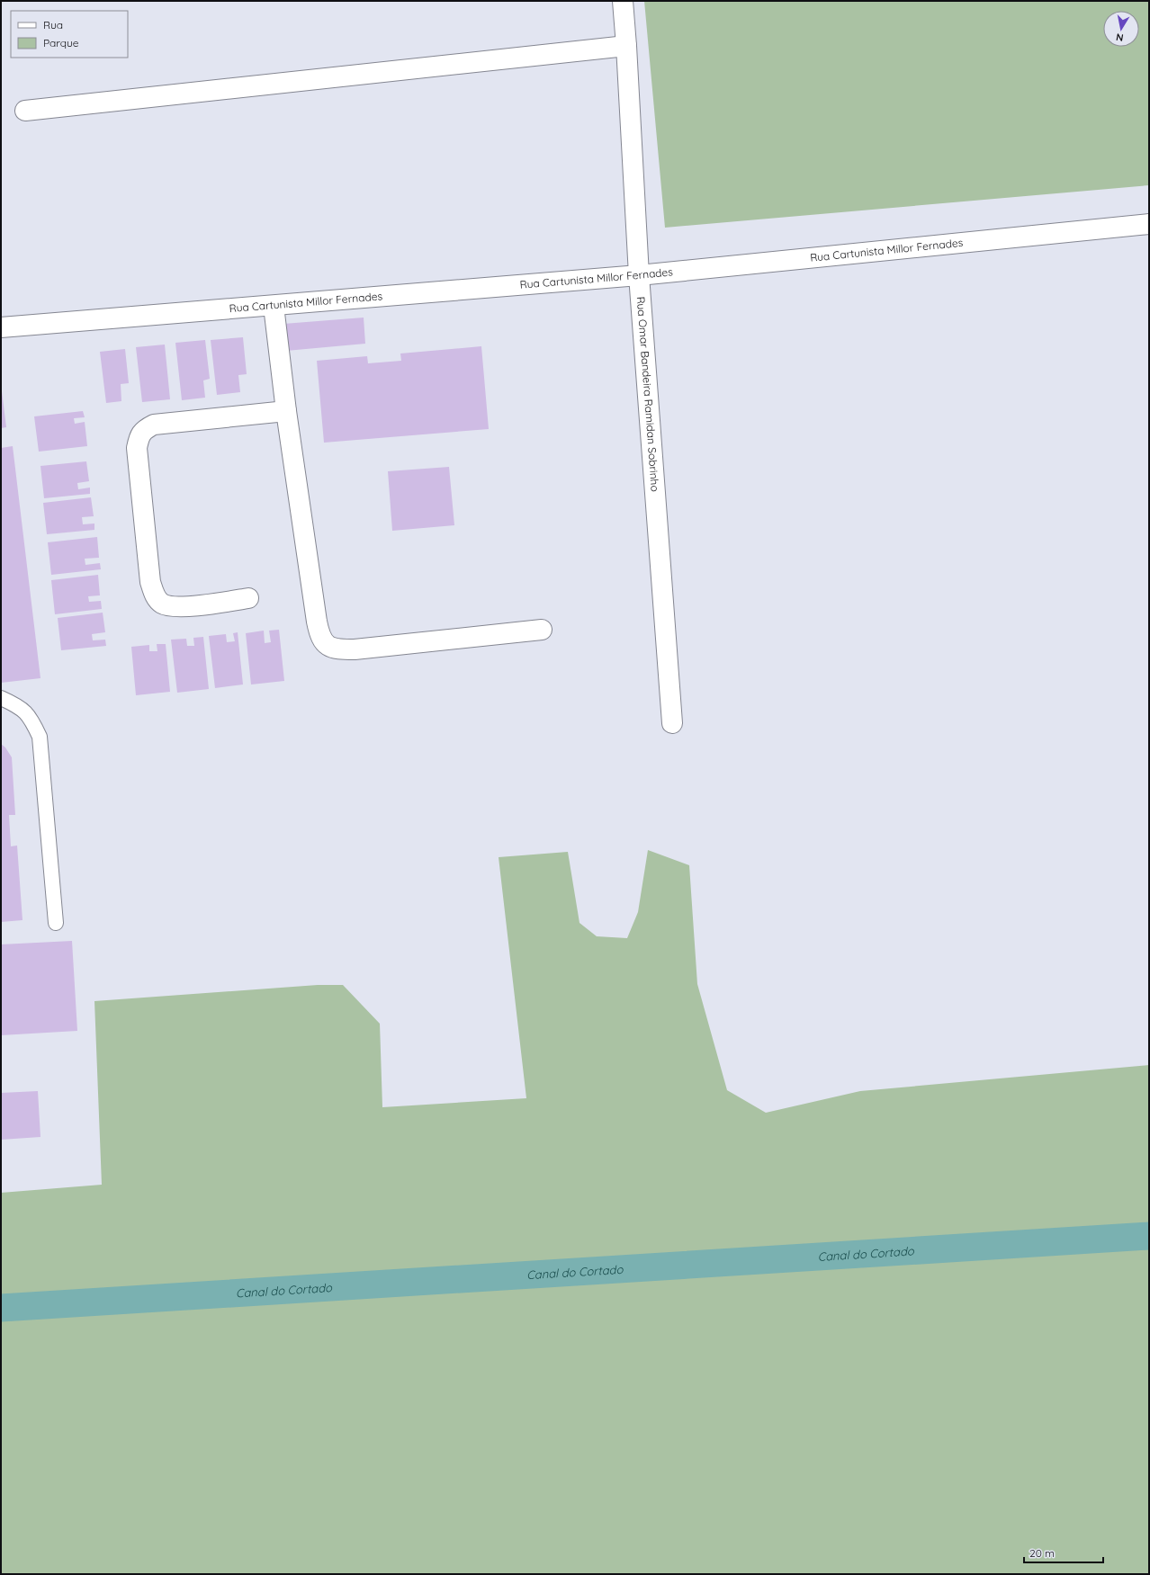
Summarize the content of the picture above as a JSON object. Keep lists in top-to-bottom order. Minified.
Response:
{"streets":{"street":["Rua Cartunista Millor Fernades","Rua Omar Bandeira Ramidan Sobrinho"]},"crossings":[["Rua Cartunista Millor Fernades","Rua Omar Bandeira Ramidan Sobrinho"]],"water":["Canal do Cortado"],"legend":["Rua","Parque"],"scale_bar":"20 m","north":"bottom"}
